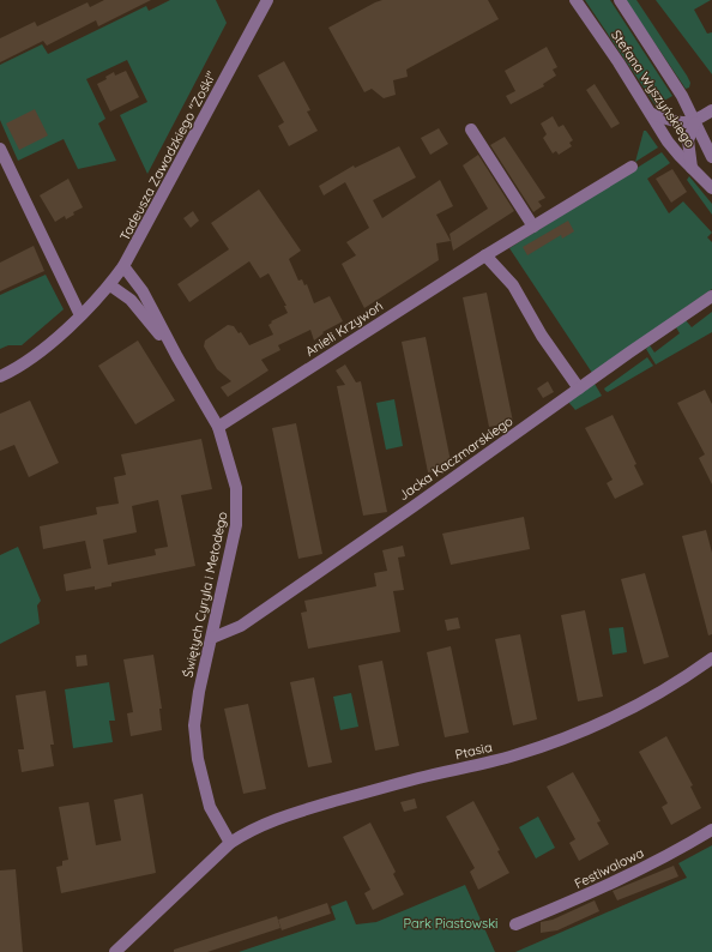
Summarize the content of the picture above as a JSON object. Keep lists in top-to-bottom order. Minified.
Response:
{"streets":{"street":["Stefana Wyszyńskiego","Tadeusza Zawadzkiego \"Zośki\"","Anieli Krzywoń","Jacka Kaczmarskiego","Świętych Cyryla i Metodego","Ptasia","Festiwalowa"]},"crossings":[["Anieli Krzywoń","Świętych Cyryla i Metodego"],["Jacka Kaczmarskiego","Świętych Cyryla i Metodego"],["Świętych Cyryla i Metodego","Ptasia"]],"parks":["Park Piastowski"]}
